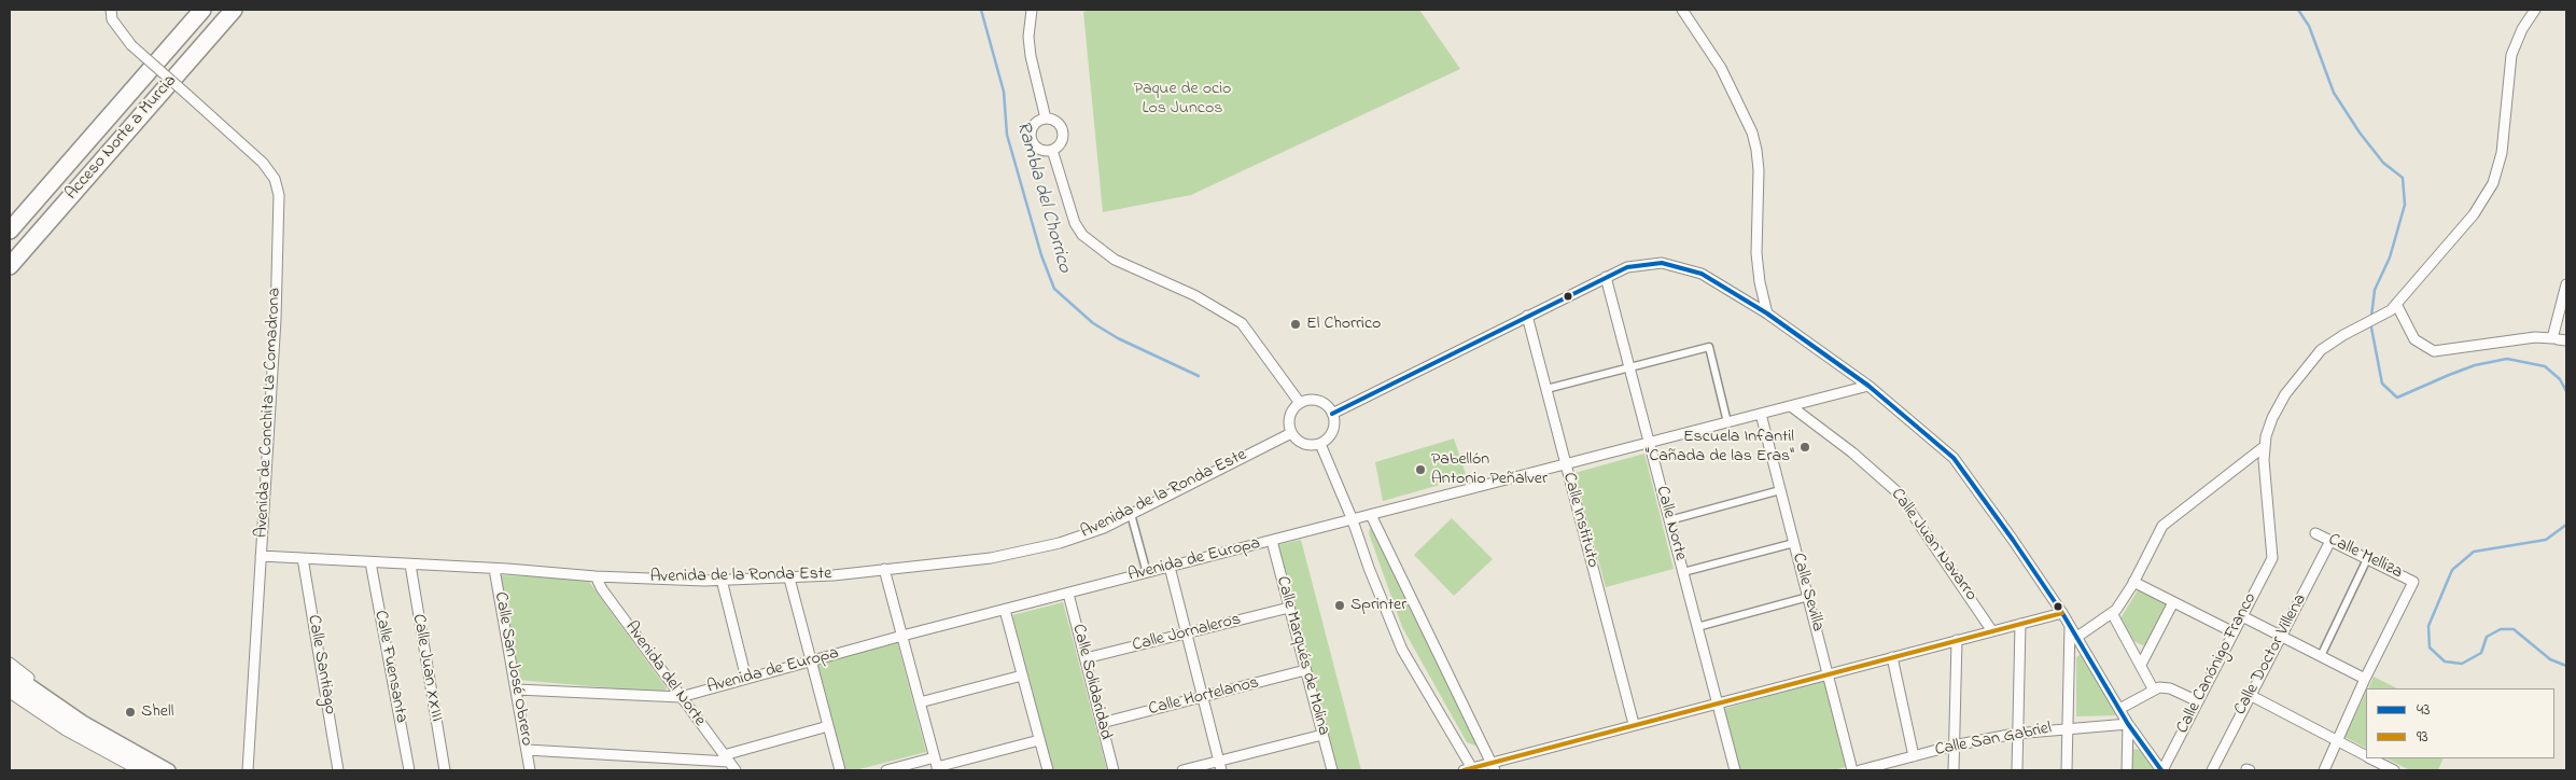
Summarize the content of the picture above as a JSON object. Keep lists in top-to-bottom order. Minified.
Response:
{"streets":{"highway":["Acceso Norte a Murcia"],"street":["Avenida de Conchita La Comadrona","Avenida de la Ronda Este","Calle Instituto","Calle Norte","Calle Juan Navarro","Calle Melliza","Avenida de Europa","Calle Sevilla","Calle Jornaleros","Calle Doctor Villena","Calle Marqués de Molina","Calle Canónigo Franco","Calle Santiago","Calle Fuensanta","Calle Juan XXIII","Calle San José Obrero","Avenida del Norte","Calle Solidaridad","Calle Hortelanos","Calle San Gabriel"]},"crossings":[["Avenida de Conchita La Comadrona","Avenida de la Ronda Este"],["Avenida de la Ronda Este","Calle Santiago"],["Avenida de la Ronda Este","Calle Fuensanta"],["Avenida de la Ronda Este","Calle Juan XXIII"],["Avenida de la Ronda Este","Calle San José Obrero"],["Avenida de la Ronda Este","Avenida del Norte"],["Calle Instituto","Avenida de Europa"],["Calle Norte","Avenida de Europa"],["Calle Juan Navarro","Avenida de Europa"],["Calle Melliza","Calle Doctor Villena"],["Avenida de Europa","Calle Sevilla"],["Avenida de Europa","Calle Marqués de Molina"],["Avenida de Europa","Calle San José Obrero"],["Avenida de Europa","Avenida del Norte"],["Avenida de Europa","Calle Solidaridad"],["Calle Jornaleros","Calle Marqués de Molina"],["Calle Jornaleros","Calle Solidaridad"],["Calle Marqués de Molina","Calle Hortelanos"],["Calle Solidaridad","Calle Hortelanos"]],"water":["Rambla del Chorrico"],"parks":["Paque de ocio Los Juncos"],"places":["El Chorrico","Escuela Infantil \"Cañada de las Eras\"","Pabellón Antonio Peñalver","Sprinter","Shell"],"lines":["transit line 43","transit line 93"],"legend":["43","93"]}
